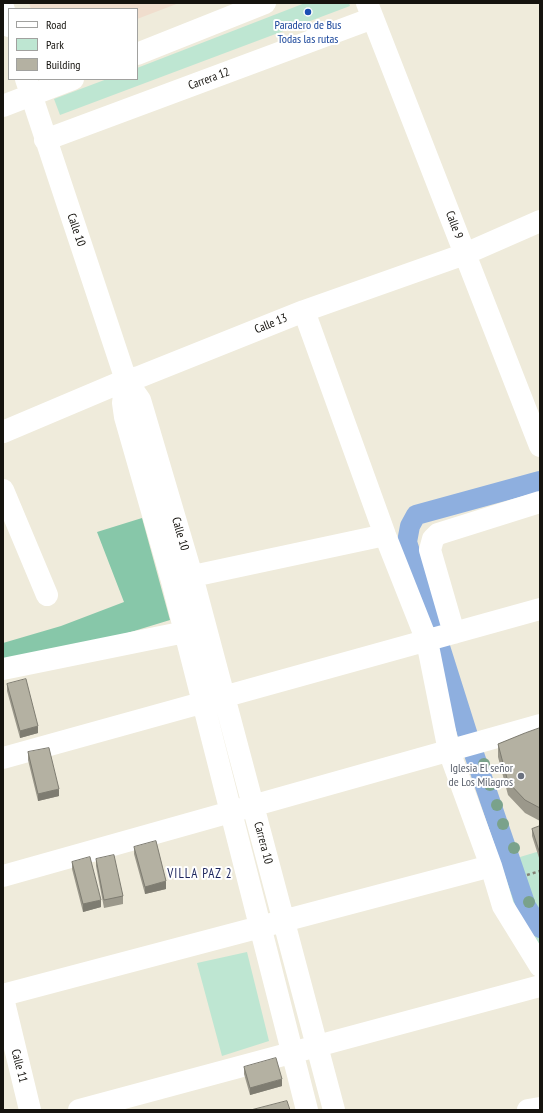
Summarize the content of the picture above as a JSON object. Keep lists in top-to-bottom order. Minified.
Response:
{"streets":{"street":["Carrera 12","Calle 9","Calle 10","Calle 13","Carrera 10","Calle 11"]},"crossings":[["Carrera 12","Calle 9"],["Carrera 12","Calle 10"],["Calle 9","Calle 13"],["Calle 10","Calle 13"],["Calle 10","Carrera 10"]],"districts":["VILLA PAZ 2"],"places":["Paradero de Bus Todas las rutas","Iglesia El señor de Los Milagros"],"legend":["Road","Park","Building"]}
